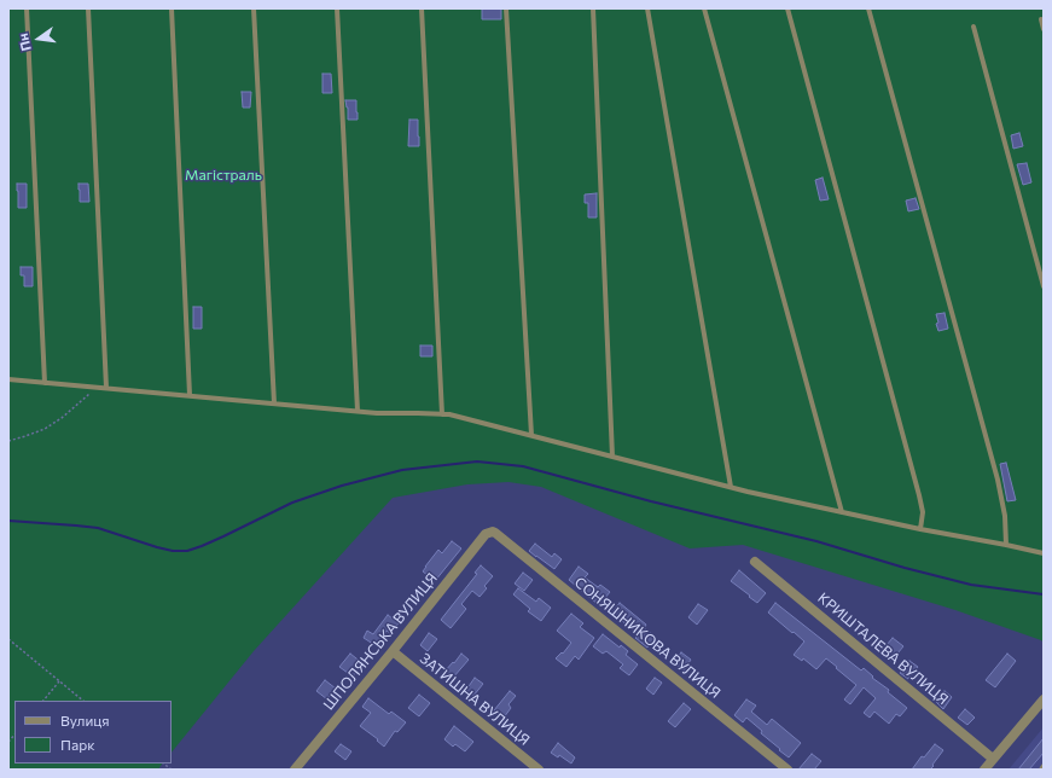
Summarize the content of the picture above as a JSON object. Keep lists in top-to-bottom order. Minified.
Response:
{"streets":{"street":["СОНЯШНИКОВА ВУЛИЦЯ","ШПОЛЯНСЬКА ВУЛИЦЯ","КРИШТАЛЕВА ВУЛИЦЯ","ЗАТИШНА ВУЛИЦЯ"]},"crossings":[["СОНЯШНИКОВА ВУЛИЦЯ","ШПОЛЯНСЬКА ВУЛИЦЯ"],["ШПОЛЯНСЬКА ВУЛИЦЯ","ЗАТИШНА ВУЛИЦЯ"]],"parks":["Магістраль"],"legend":["Вулиця","Парк"],"north":"left"}
